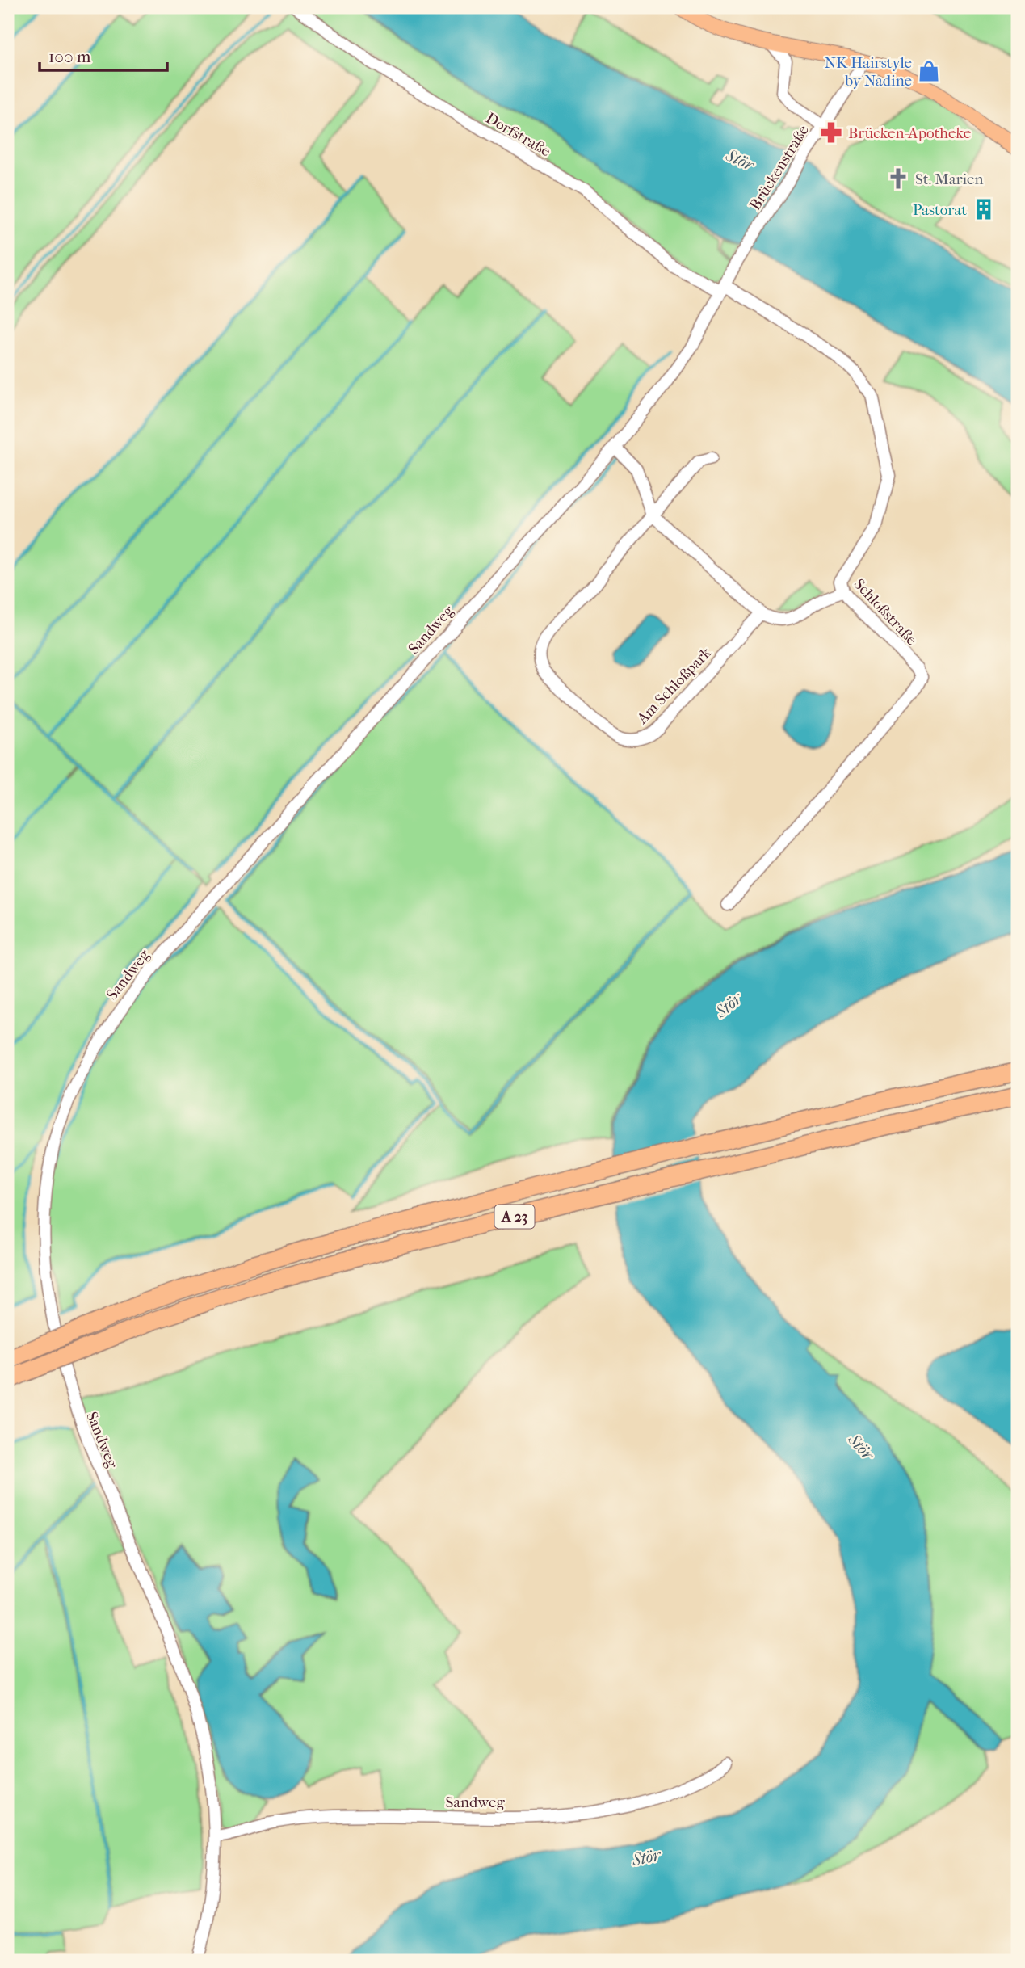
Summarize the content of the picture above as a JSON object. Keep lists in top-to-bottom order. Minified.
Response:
{"streets":{"highway":["A 23"],"street":["Dorfstraße","Brückenstraße","Schloßstraße","Sandweg","Am Schloßpark"]},"crossings":[["Dorfstraße","Brückenstraße"],["Dorfstraße","Schloßstraße"],["Dorfstraße","Sandweg"],["Brückenstraße","Schloßstraße"],["Brückenstraße","Sandweg"],["Schloßstraße","Sandweg"]],"water":["Stör"],"places":{"shop":["NK Hairstyle by Nadine"],"pharmacy":["Brücken-Apotheke"],"church":["St. Marien"],"building":["Pastorat"]},"scale_bar":"100 m"}
